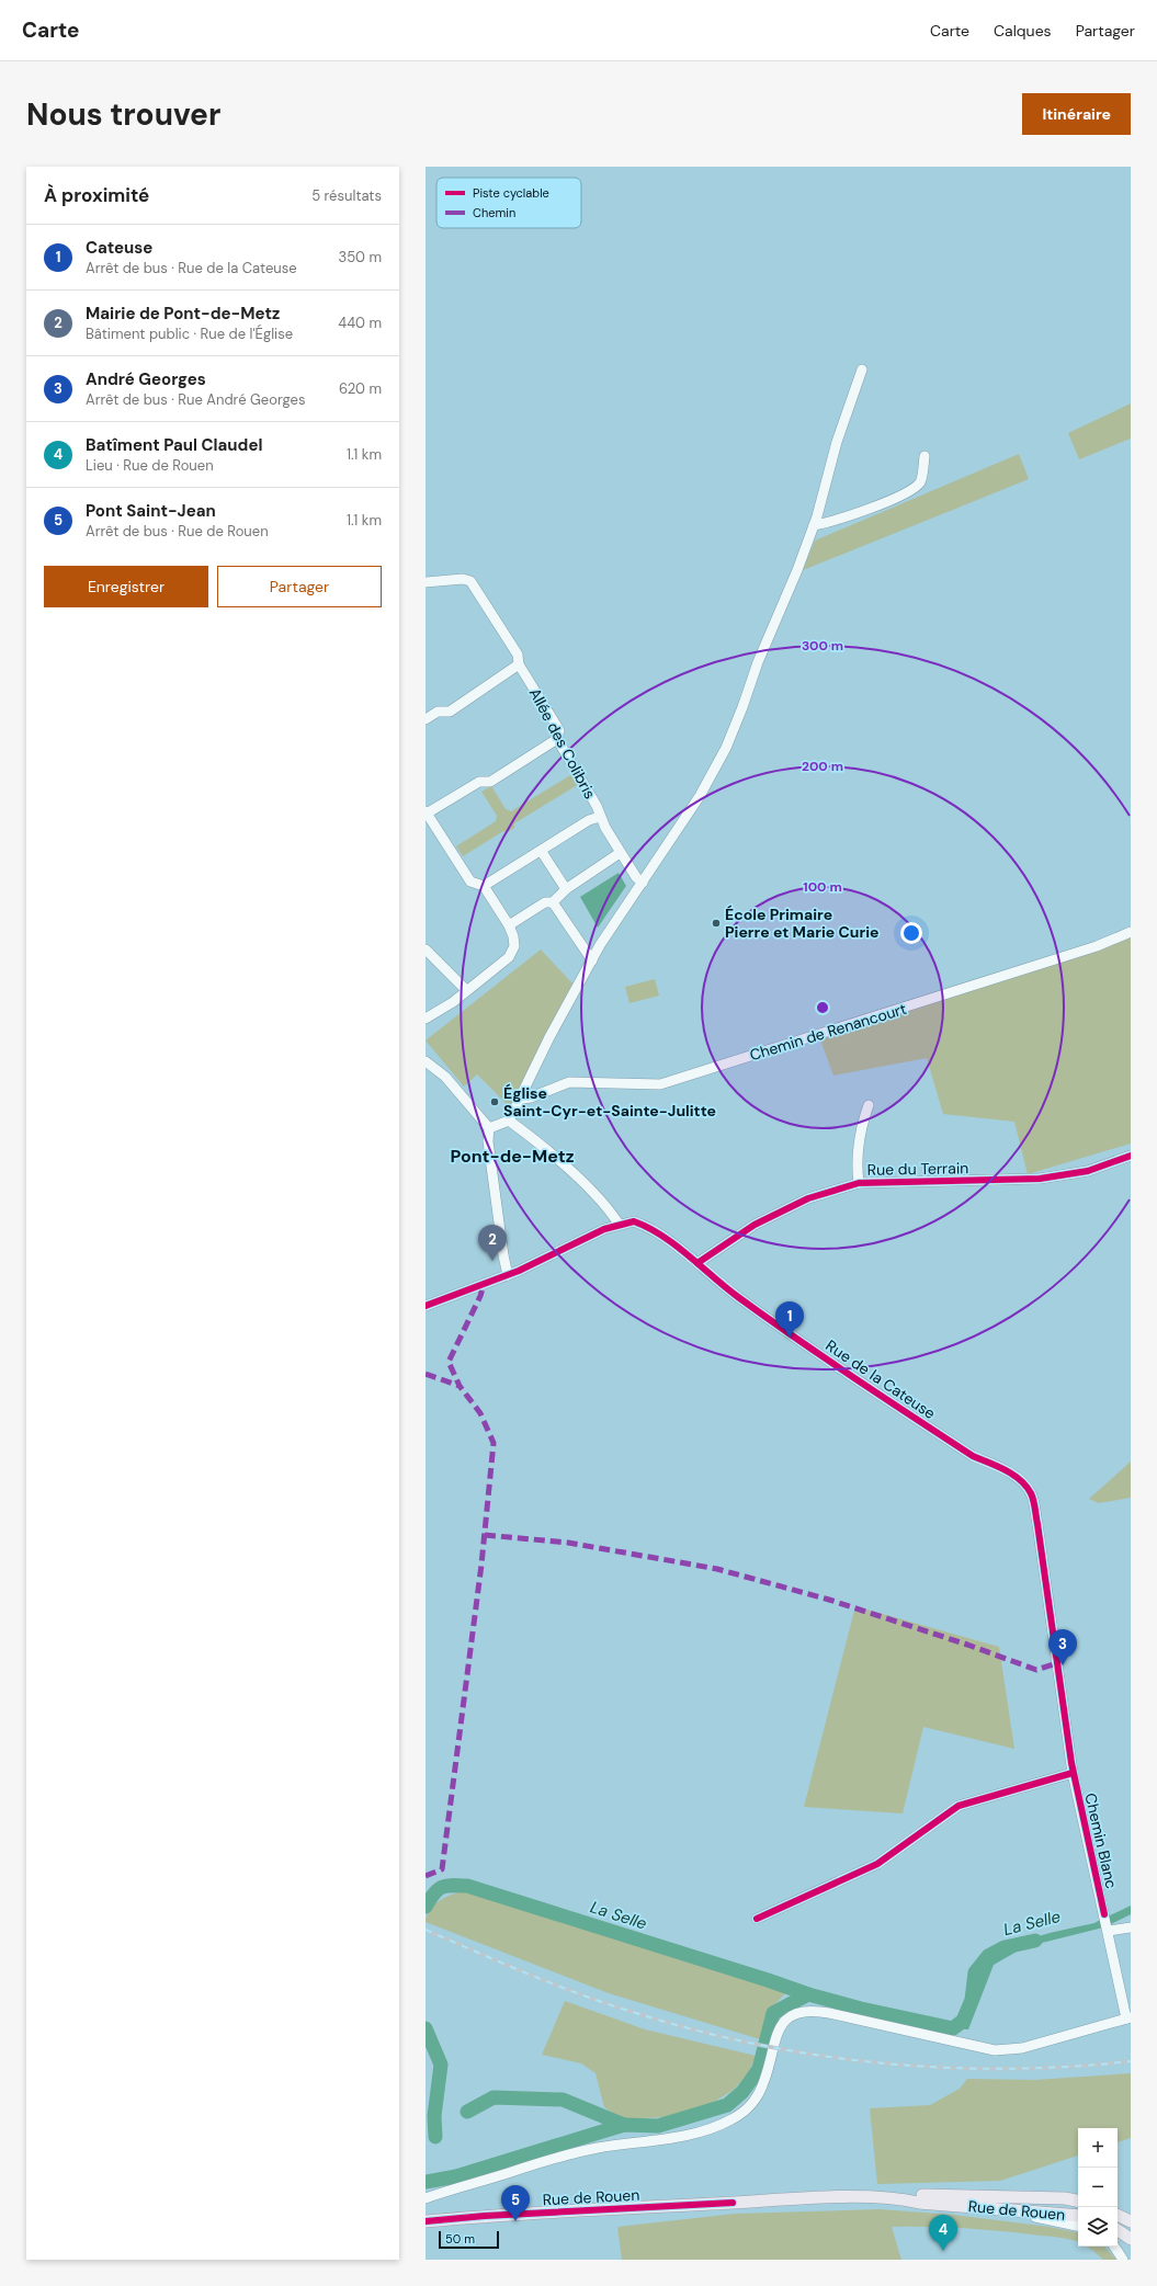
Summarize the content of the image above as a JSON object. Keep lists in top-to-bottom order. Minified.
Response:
{"streets":{"main road":["Rue de Rouen"],"street":["Allée des Colibris","Chemin de Renancourt","Rue du Terrain","Rue de la Cateuse","Chemin Blanc"]},"crossings":[["Rue du Terrain","Rue de la Cateuse"],["Rue de la Cateuse","Chemin Blanc"]],"districts":["Pont-de-Metz"],"water":["La Selle"],"places":["École Primaire Pierre et Marie Curie","Église Saint-Cyr-et-Sainte-Julitte"],"legend":["Piste cyclable","Chemin"],"scale_bar":"50 m","page":{"header":"Carte","nav":["Carte","Calques","Partager"],"buttons":["Itinéraire",["Enregistrer","Partager"]],"title":"Nous trouver","heading":["À proximité","5 résultats"],"list":[{"mark":"1","name":"Cateuse","note":"Arrêt de bus · Rue de la Cateuse","value":"350 m"},{"mark":"2","name":"Mairie de Pont-de-Metz","note":"Bâtiment public · Rue de l'Église","value":"440 m"},{"mark":"3","name":"André Georges","note":"Arrêt de bus · Rue André Georges","value":"620 m"},{"mark":"4","name":"Batîment Paul Claudel","note":"Lieu · Rue de Rouen","value":"1.1 km"},{"mark":"5","name":"Pont Saint-Jean","note":"Arrêt de bus · Rue de Rouen","value":"1.1 km"}],"pins":["2","1","3","5","4"],"map_buttons":["+","−"],"scale":"50 m"},"rings":["300 m","200 m","100 m"]}
